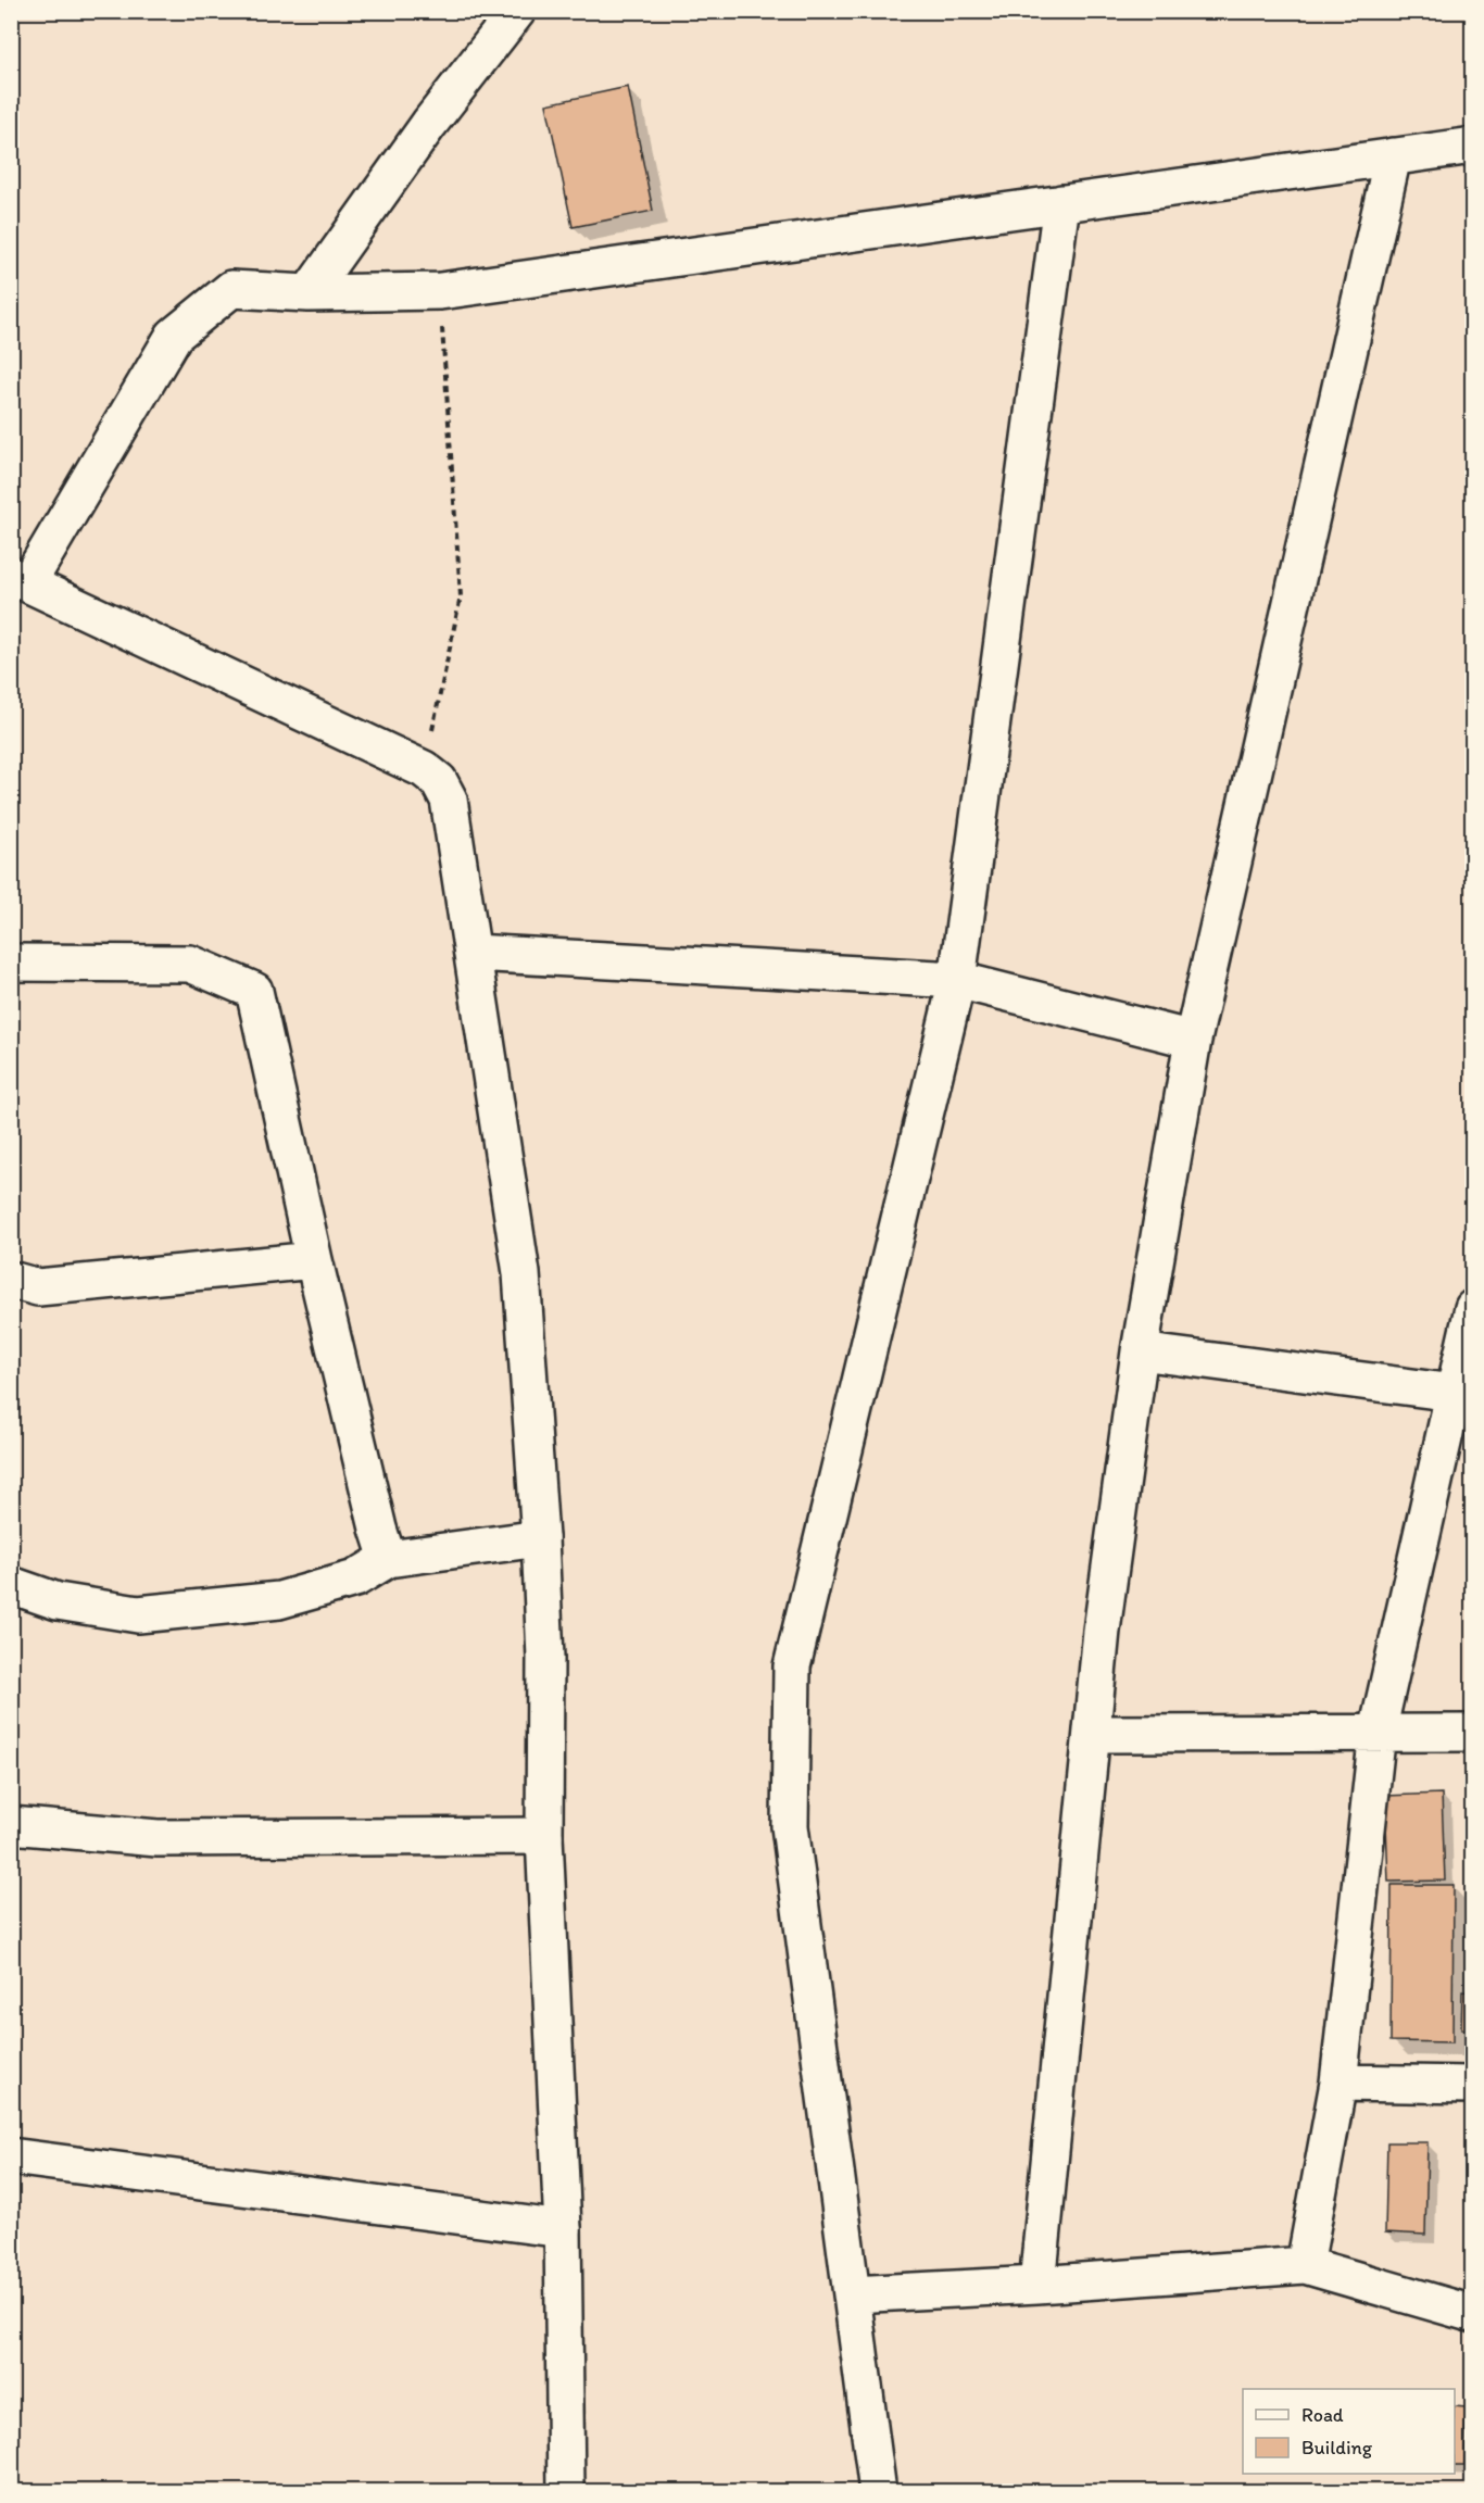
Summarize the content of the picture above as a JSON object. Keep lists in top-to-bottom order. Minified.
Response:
{"legend":["Road","Building"]}
